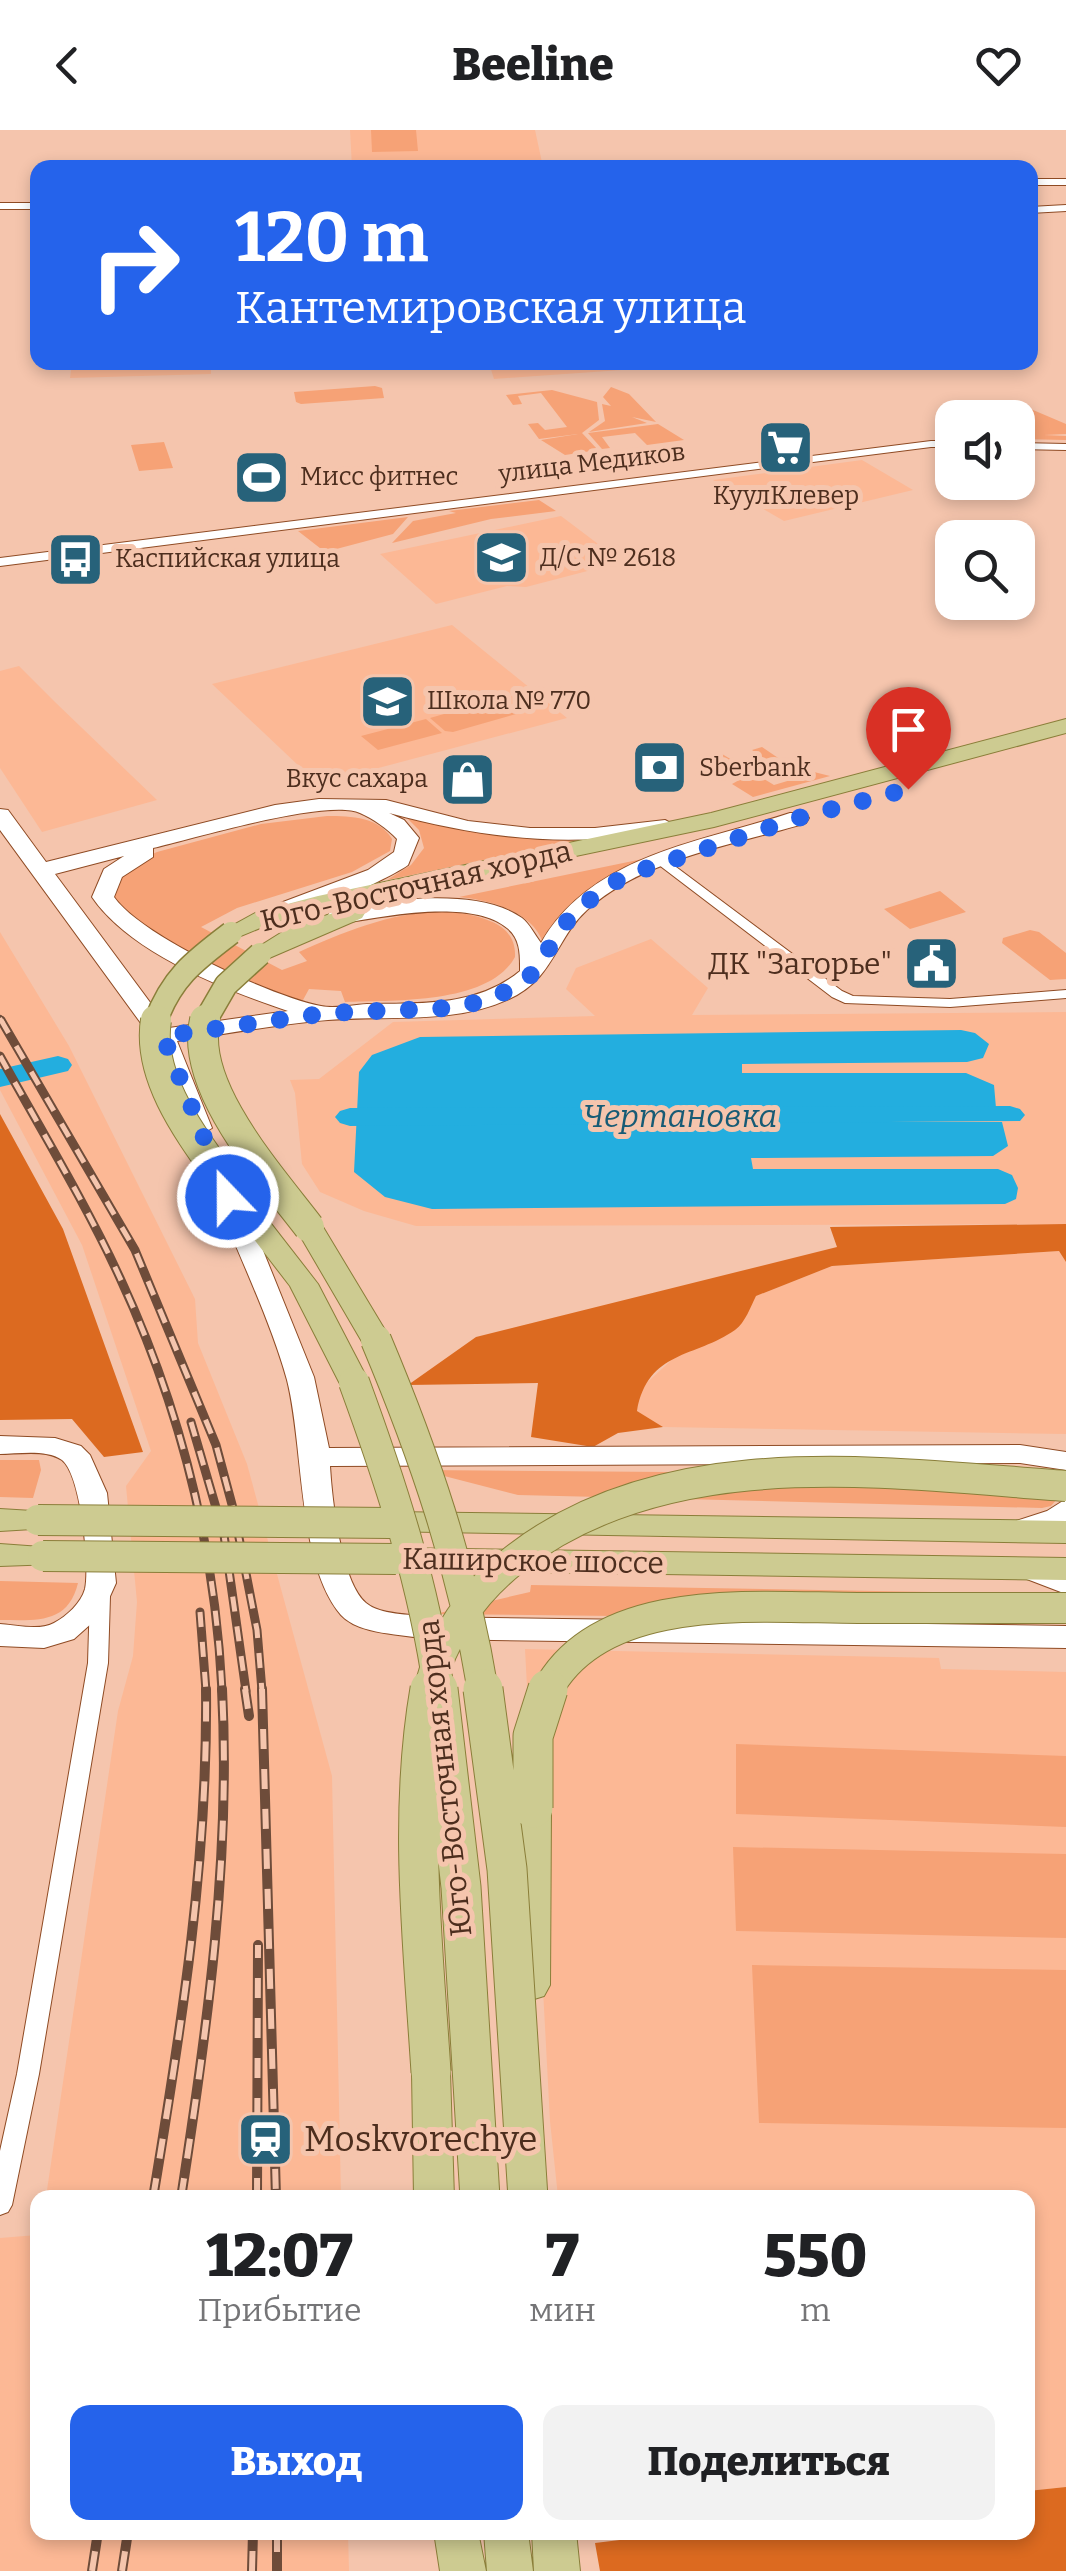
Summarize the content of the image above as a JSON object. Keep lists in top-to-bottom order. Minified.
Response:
{"streets":{"main road":["Юго-Восточная хорда","Каширское шоссе"],"street":["улица Медиков"]},"water":["Чертановка"],"places":{"supermarket":["КуулКлевер"],"sports":["Мисс фитнес"],"school or university":["Д/C № 2618","Школа № 770"],"bus stop":["Каспийская улица"],"bank":["Sberbank"],"shop":["Вкус сахара"],"public building":["ДК \"Загорье\""],"station":["Moskvorechye"]},"page":{"header":"Beeline","turn":["120 m","Кантемировская улица"],"eta":["12:07","Прибытие","7","мин","550","m"],"buttons":["Выход","Поделиться"]}}
